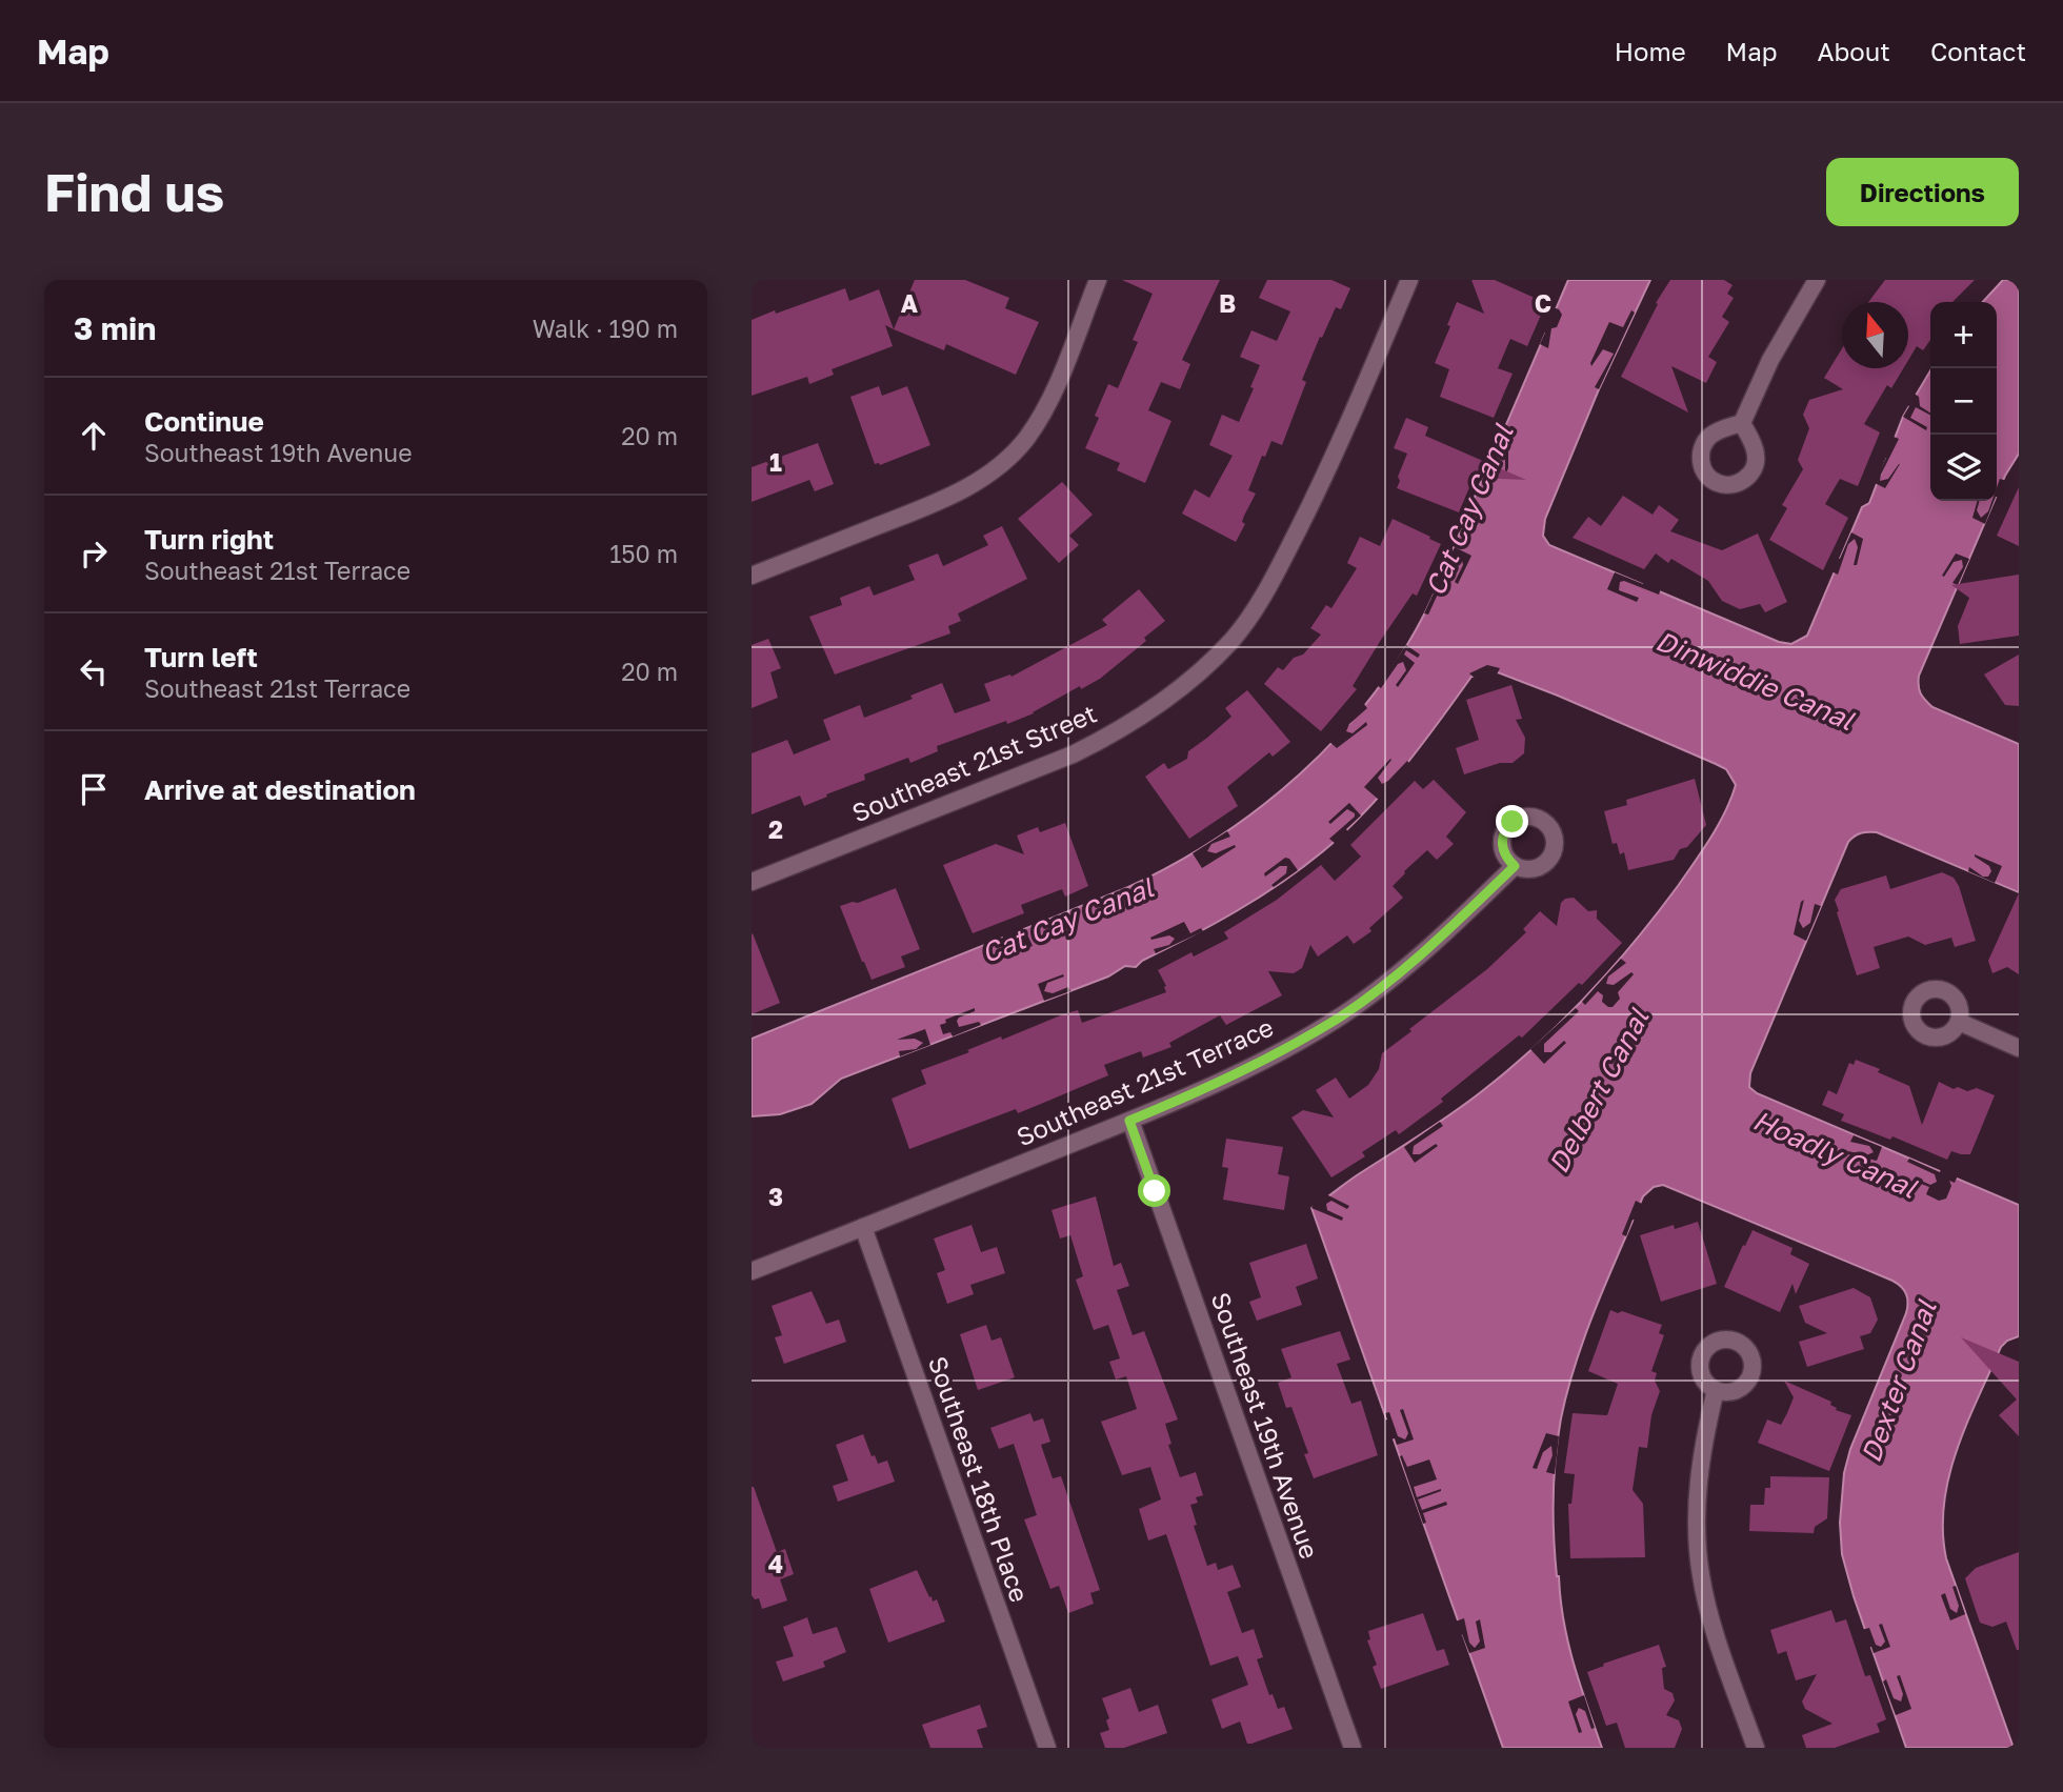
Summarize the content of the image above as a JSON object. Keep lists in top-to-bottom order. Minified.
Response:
{"streets":{"street":["Southeast 21st Street","Southeast 21st Terrace","Southeast 19th Avenue","Southeast 18th Place"]},"crossings":[["Southeast 21st Terrace","Southeast 19th Avenue"],["Southeast 21st Terrace","Southeast 18th Place"]],"water":["Cat Cay Canal","Dinwiddie Canal","Delbert Canal","Hoadly Canal","Dexter Canal"],"north":"top","page":{"header":"Map","nav":["Home","Map","About","Contact"],"buttons":"Directions","title":"Find us","heading":["3 min","Walk · 190 m"],"map_buttons":["+","−"],"list":[["Continue","Southeast 19th Avenue","20 m"],["Turn right","Southeast 21st Terrace","150 m"],["Turn left","Southeast 21st Terrace","20 m"],"Arrive at destination"]},"grid":{"columns":["A","B","C"],"rows":["1","2","3","4"]}}
